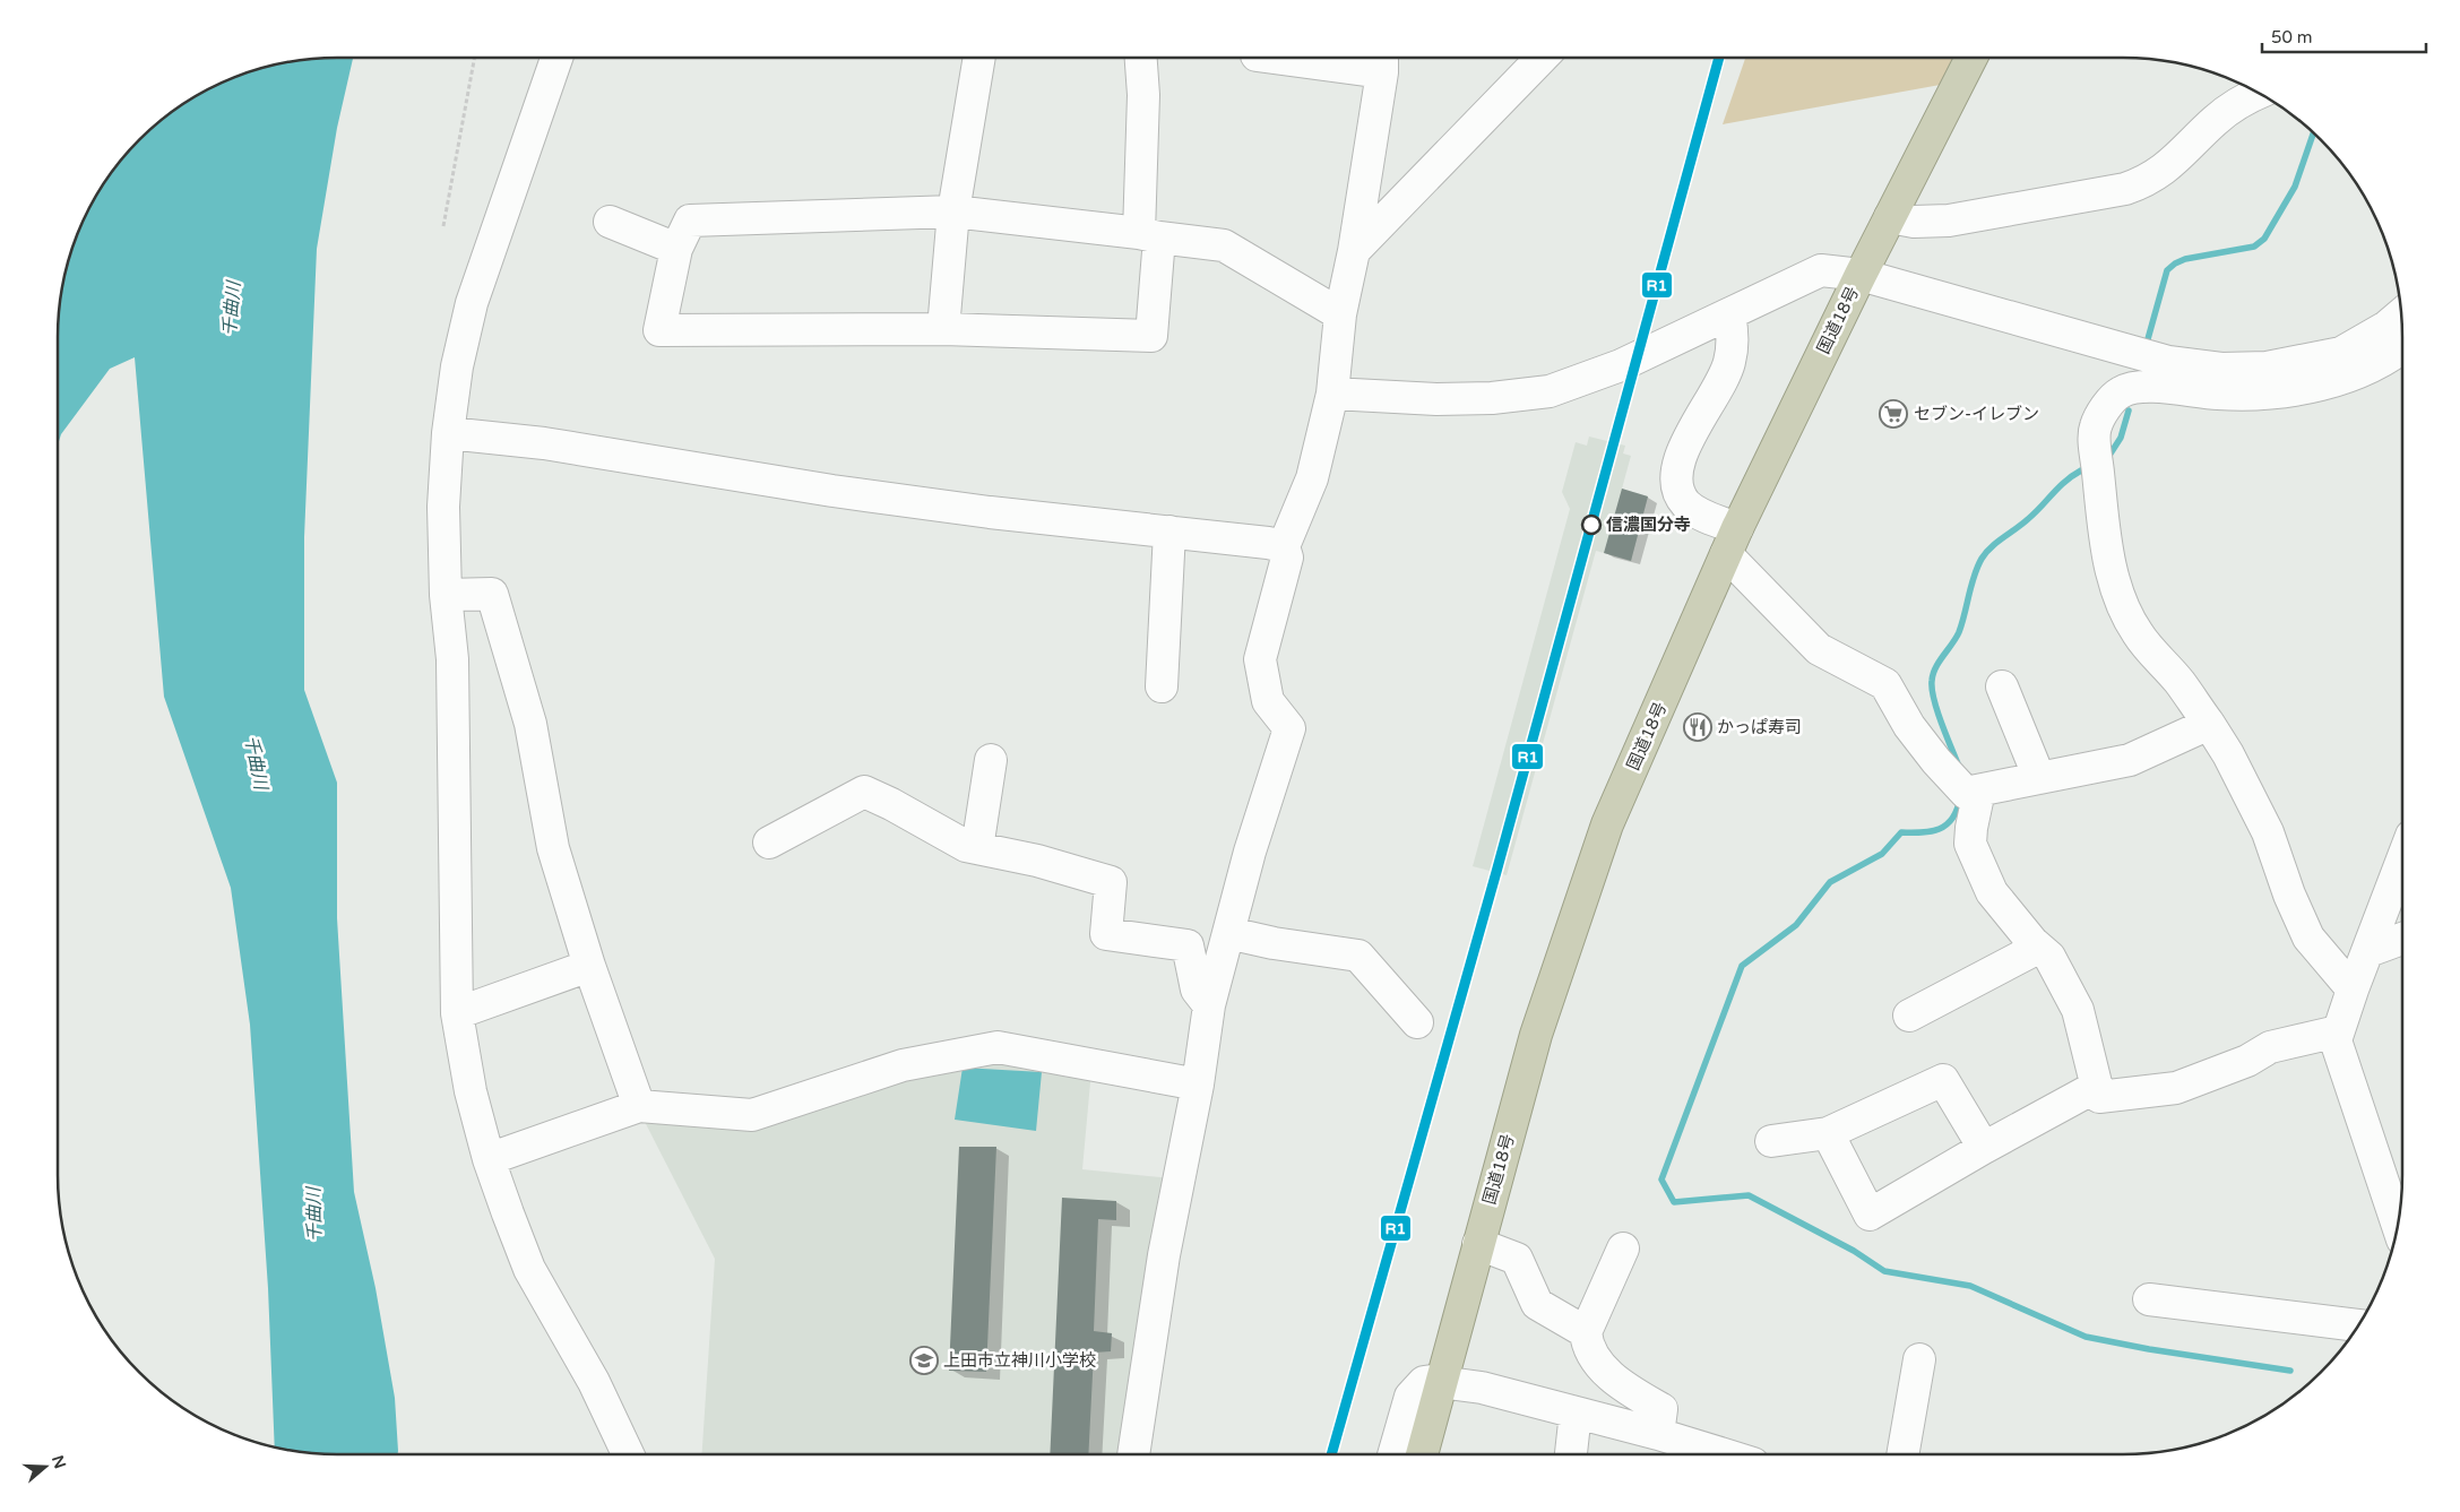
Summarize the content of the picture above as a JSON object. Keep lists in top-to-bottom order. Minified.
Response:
{"streets":{"highway":["国道18号"]},"water":["千曲川"],"places":{"supermarket":["セブン-イレブン"],"other":["信濃国分寺"],"restaurant":["かっぱ寿司"],"school or university":["上田市立神川小学校"]},"lines":["transit line R1"],"scale_bar":"50 m","north":"right"}
